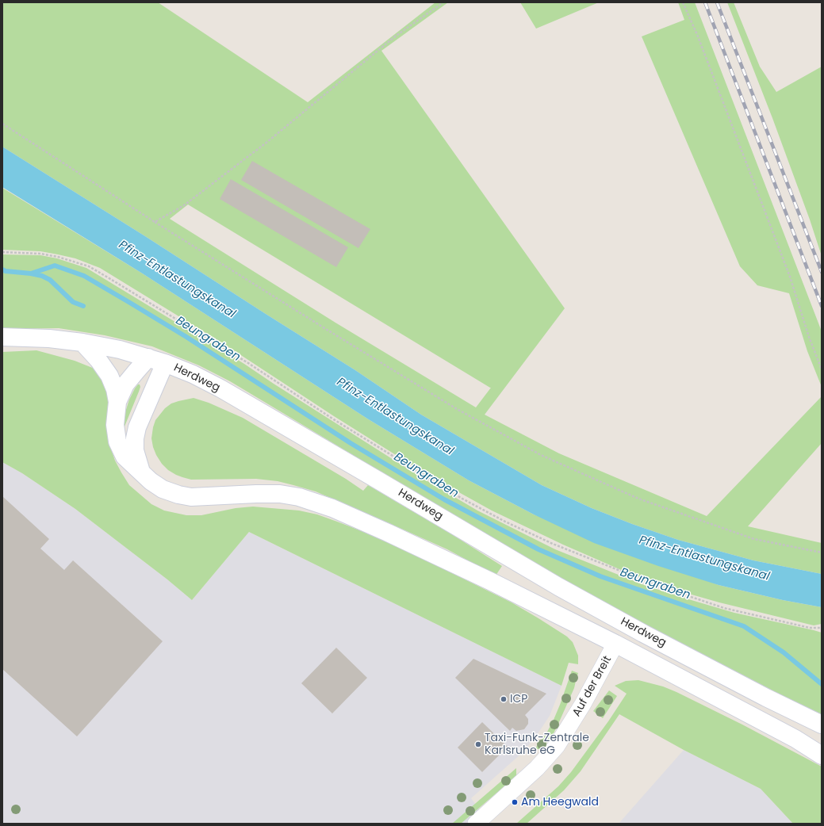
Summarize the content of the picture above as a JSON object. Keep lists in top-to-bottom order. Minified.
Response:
{"streets":{"main road":["Herdweg"],"street":["Auf der Breit"]},"water":["Pfinz-Entlastungskanal","Beungraben"],"places":["ICP","Taxi-Funk-Zentrale Karlsruhe eG","Am Heegwald"]}
